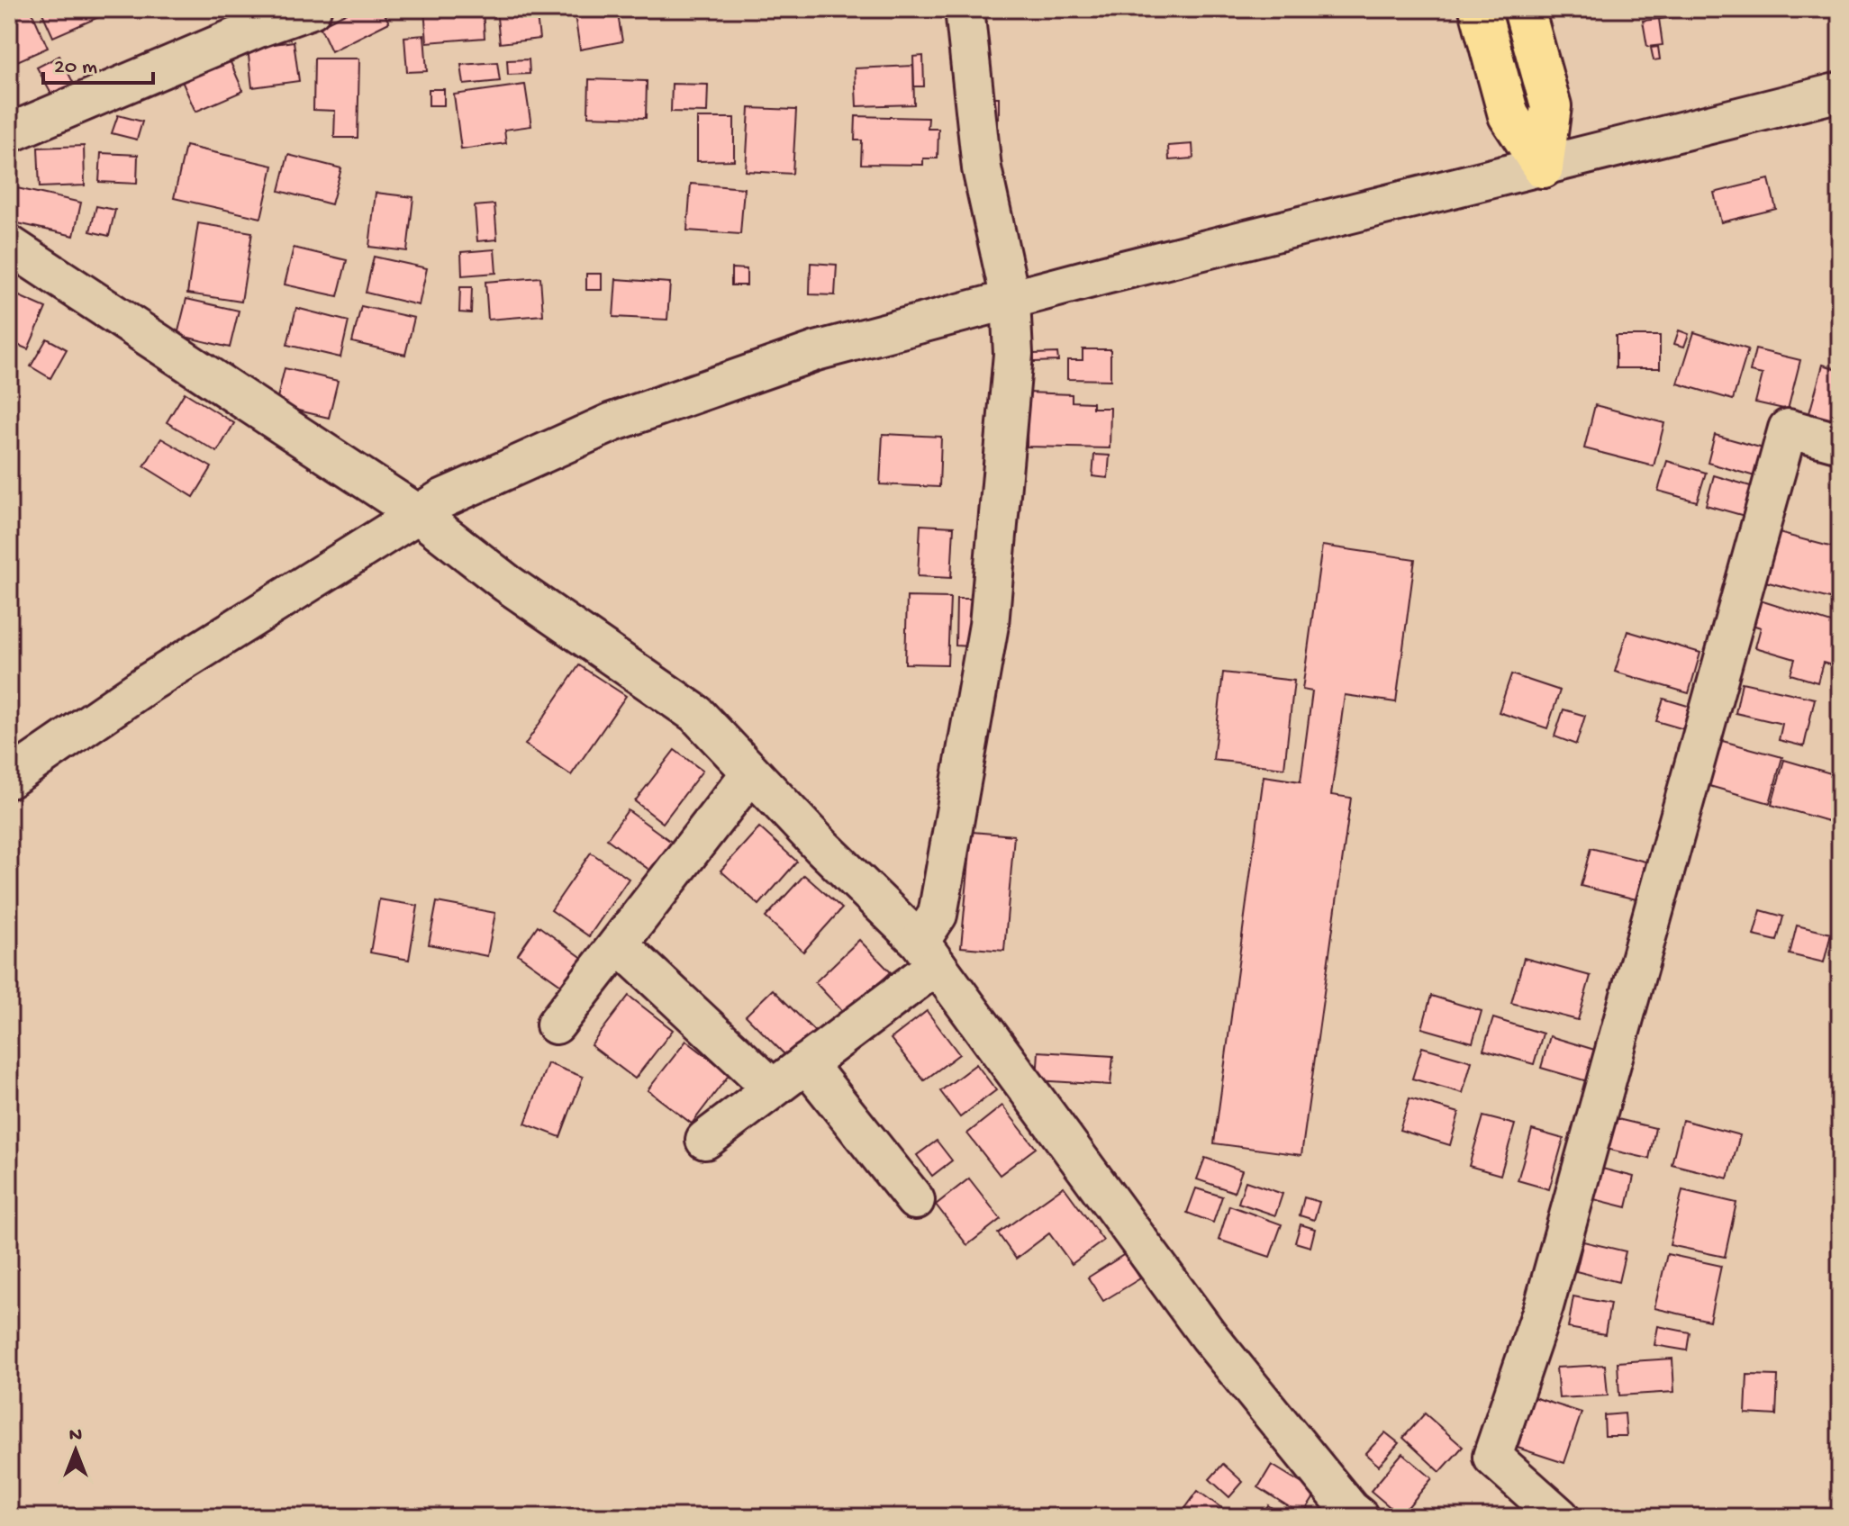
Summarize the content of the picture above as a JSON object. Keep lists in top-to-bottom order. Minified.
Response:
{"scale_bar":"20 m","north":"top"}
